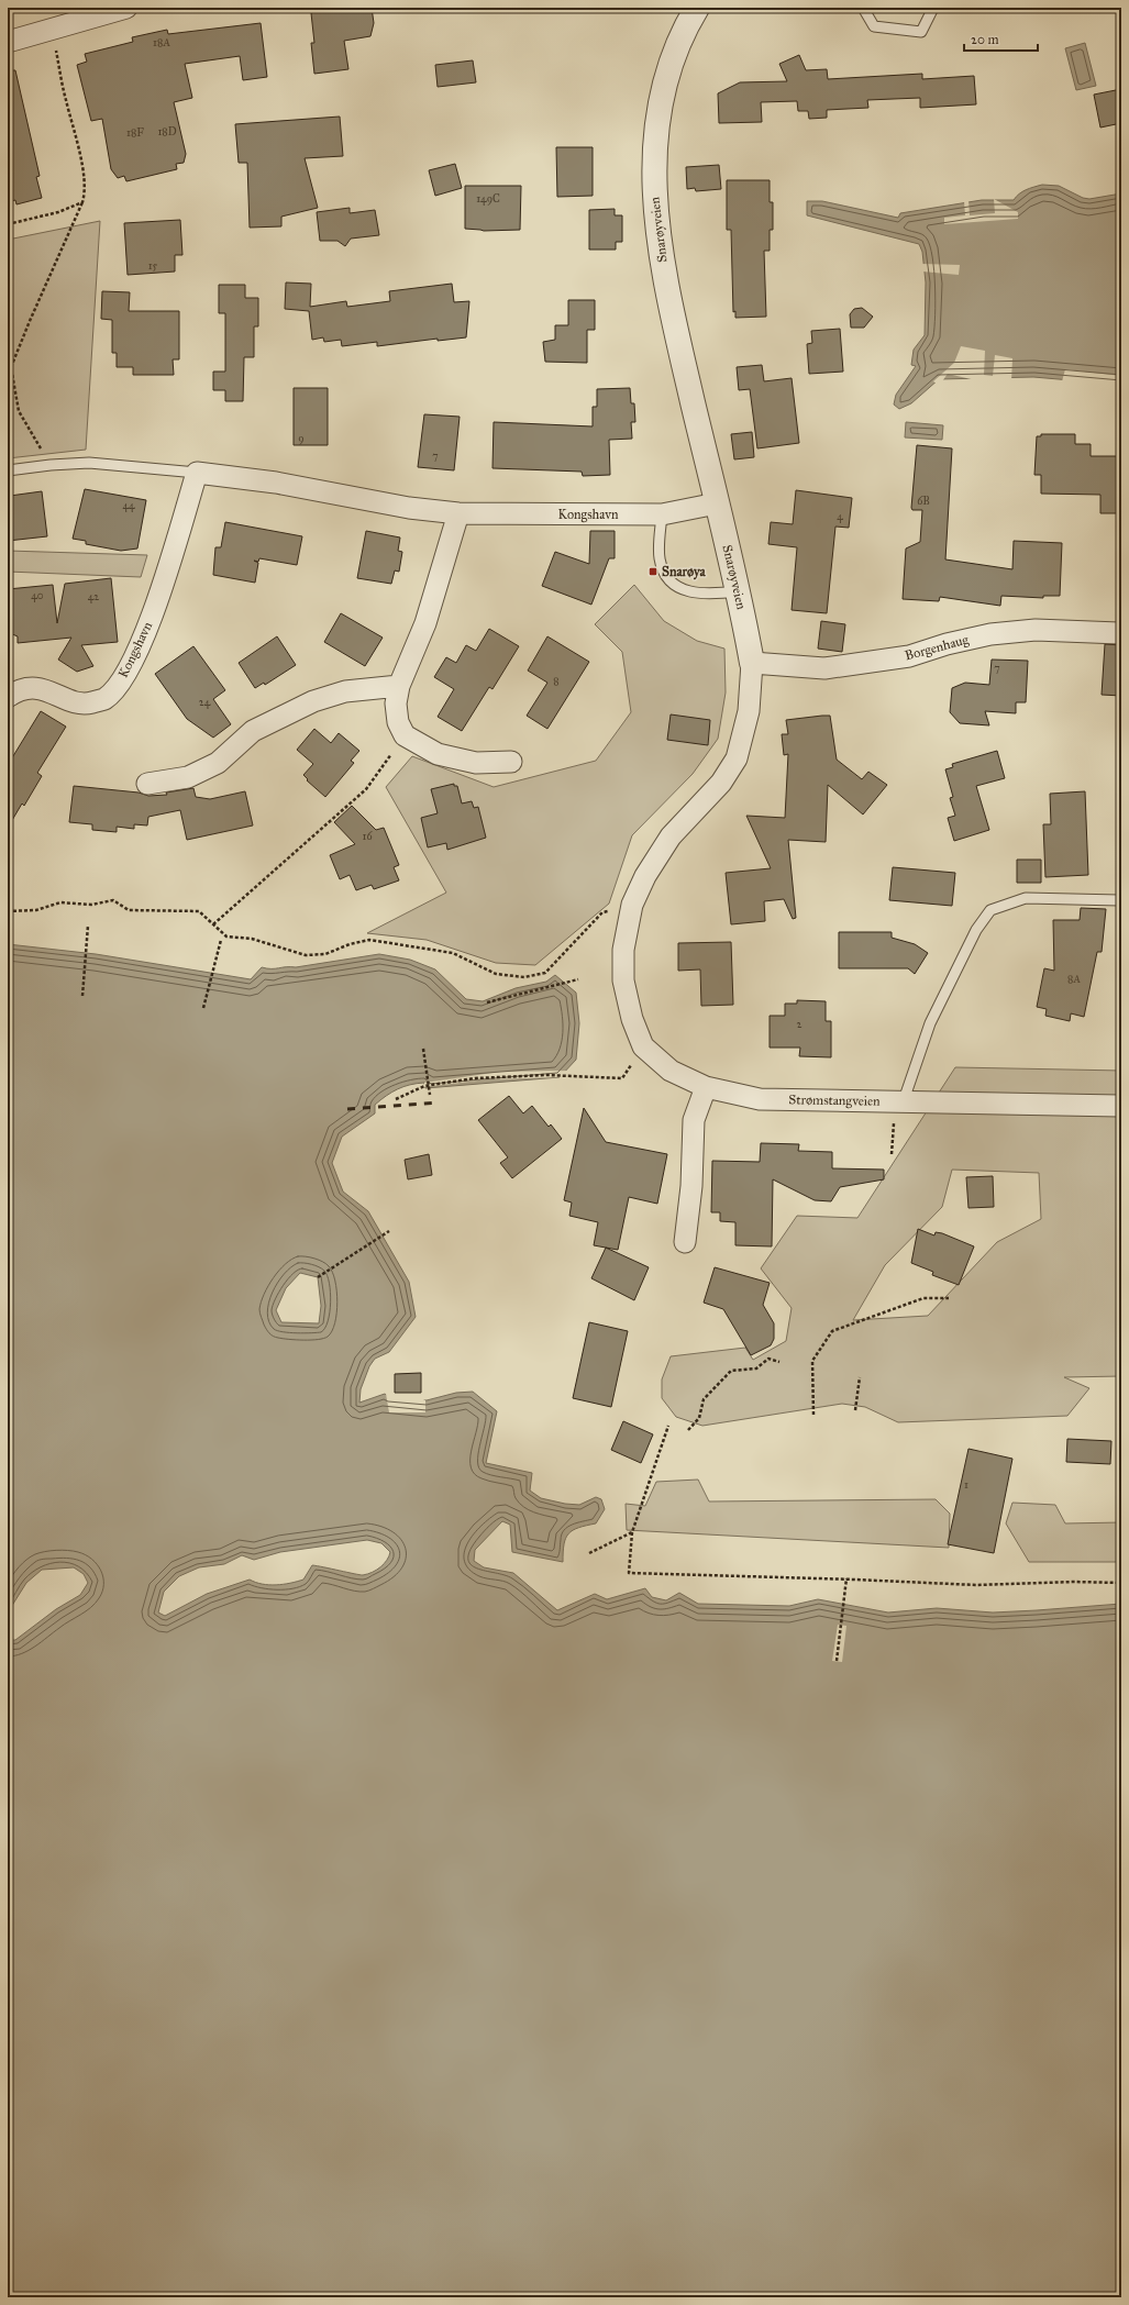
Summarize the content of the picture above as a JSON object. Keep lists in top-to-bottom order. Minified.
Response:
{"streets":{"street":["Snarøyveien","Kongshavn","Borgenhaug","Strømstangveien"]},"crossings":[["Snarøyveien","Kongshavn"],["Snarøyveien","Borgenhaug"],["Snarøyveien","Strømstangveien"]],"places":{"transit":["Snarøya"]},"house_numbers":["18A","18D","18F","149C","15","9","7","6B","44","4","40","42","7","8","24","16","8A","2","1"],"scale_bar":"20 m"}
